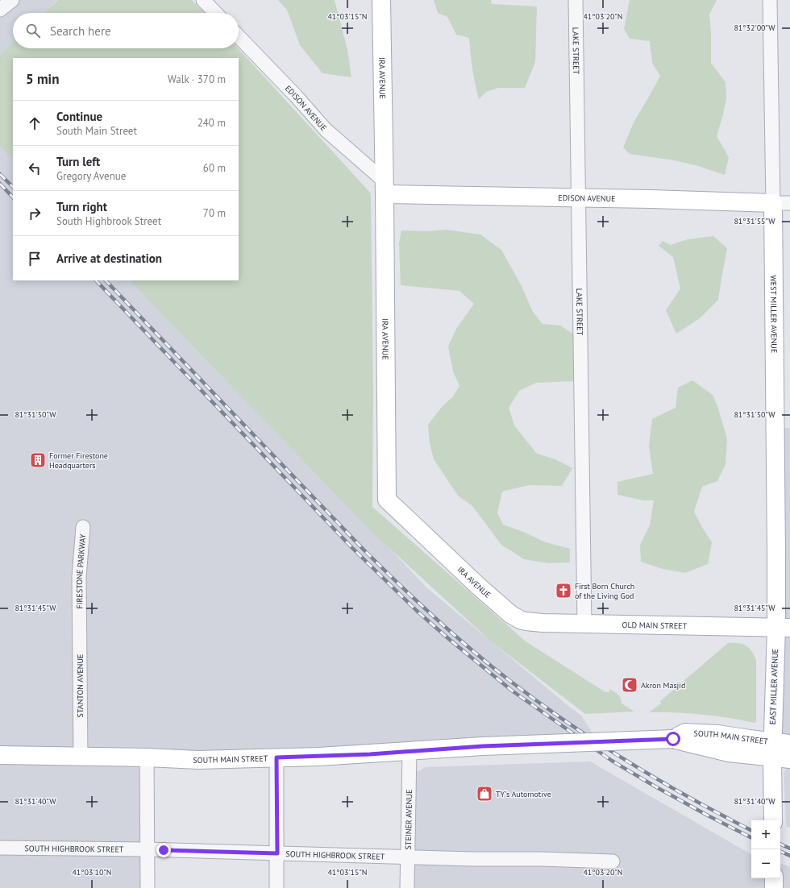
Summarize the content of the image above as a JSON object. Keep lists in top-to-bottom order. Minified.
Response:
{"streets":{"main road":["IRA AVENUE","EDISON AVENUE","WEST MILLER AVENUE","OLD MAIN STREET","EAST MILLER AVENUE","SOUTH MAIN STREET"],"street":["LAKE STREET","FIRESTONE PARKWAY","STANTON AVENUE","STEINER AVENUE","SOUTH HIGHBROOK STREET"]},"crossings":[["LAKE STREET","EDISON AVENUE"],["LAKE STREET","OLD MAIN STREET"],["IRA AVENUE","EDISON AVENUE"],["IRA AVENUE","OLD MAIN STREET"],["EDISON AVENUE","WEST MILLER AVENUE"],["WEST MILLER AVENUE","OLD MAIN STREET"],["WEST MILLER AVENUE","EAST MILLER AVENUE"],["FIRESTONE PARKWAY","STANTON AVENUE"],["OLD MAIN STREET","EAST MILLER AVENUE"],["STANTON AVENUE","SOUTH MAIN STREET"],["EAST MILLER AVENUE","SOUTH MAIN STREET"],["SOUTH MAIN STREET","STEINER AVENUE"],["STEINER AVENUE","SOUTH HIGHBROOK STREET"]],"places":{"building":["Former Firestone Headquarters"],"church":["First Born Church of the Living God"],"mosque":["Akron Masjid"],"shop":["TY's Automotive"]},"page":{"search":"Search here","heading":["5 min","Walk · 370 m"],"list":[["Continue","South Main Street","240 m"],["Turn left","Gregory Avenue","60 m"],["Turn right","South Highbrook Street","70 m"],"Arrive at destination"],"map_buttons":["+","−"]},"coordinates":["41°03'15\"N","41°03'20\"N","81°32'00\"W","81°31'55\"W","81°31'50\"W","81°31'45\"W","81°31'40\"W","41°03'10\"N"]}
